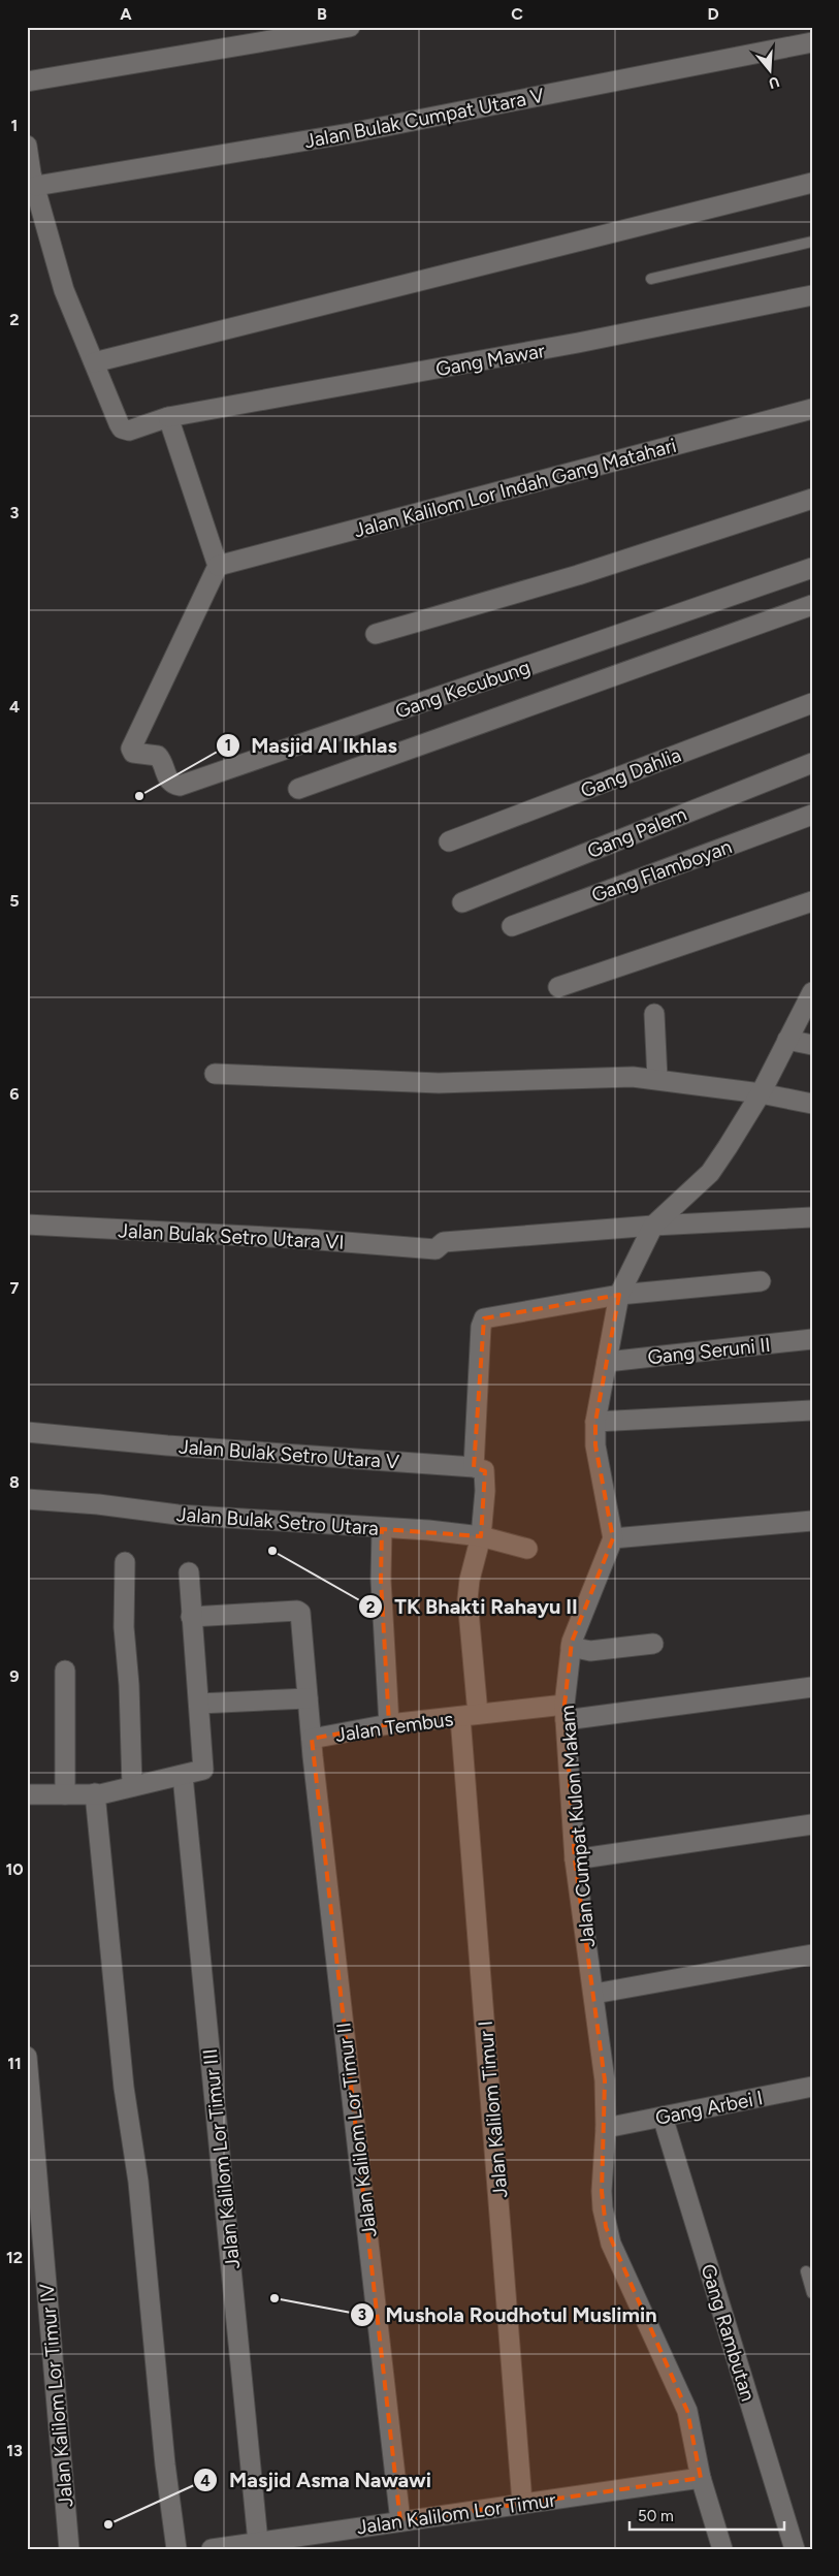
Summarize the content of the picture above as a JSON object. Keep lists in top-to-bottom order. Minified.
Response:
{"streets":{"street":["Jalan Bulak Cumpat Utara V","Gang Mawar","Jalan Kalilom Lor Indah Gang Matahari","Gang Kecubung","Gang Dahlia","Gang Palem","Gang Flamboyan","Jalan Bulak Setro Utara VI","Gang Seruni II","Jalan Bulak Setro Utara V","Jalan Bulak Setro Utara","Jalan Tembus","Jalan Cumpat Kulon Makam","Gang Arbei I","Jalan Kalilom Timur I","Jalan Kalilom Lor Timur II","Jalan Kalilom Lor Timur III","Gang Rambutan","Jalan Kalilom Lor Timur IV","Jalan Kalilom Lor Timur"]},"crossings":[["Jalan Kalilom Lor Indah Gang Matahari","Gang Kecubung"],["Jalan Bulak Setro Utara","Jalan Kalilom Timur I"],["Jalan Tembus","Jalan Cumpat Kulon Makam"],["Jalan Tembus","Jalan Kalilom Timur I"],["Jalan Tembus","Jalan Kalilom Lor Timur II"],["Jalan Cumpat Kulon Makam","Gang Arbei I"],["Jalan Cumpat Kulon Makam","Jalan Kalilom Lor Timur"],["Gang Arbei I","Gang Rambutan"],["Jalan Kalilom Timur I","Jalan Kalilom Lor Timur"],["Jalan Kalilom Lor Timur II","Jalan Kalilom Lor Timur"],["Jalan Kalilom Lor Timur III","Jalan Kalilom Lor Timur"]],"places":["Masjid Al Ikhlas","TK Bhakti Rahayu II","Mushola Roudhotul Muslimin","Masjid Asma Nawawi"],"scale_bar":"50 m","north":"bottom","grid":{"columns":["A","B","C","D"],"rows":["1","2","3","4","5","6","7","8","9","10","11","12","13"]}}
